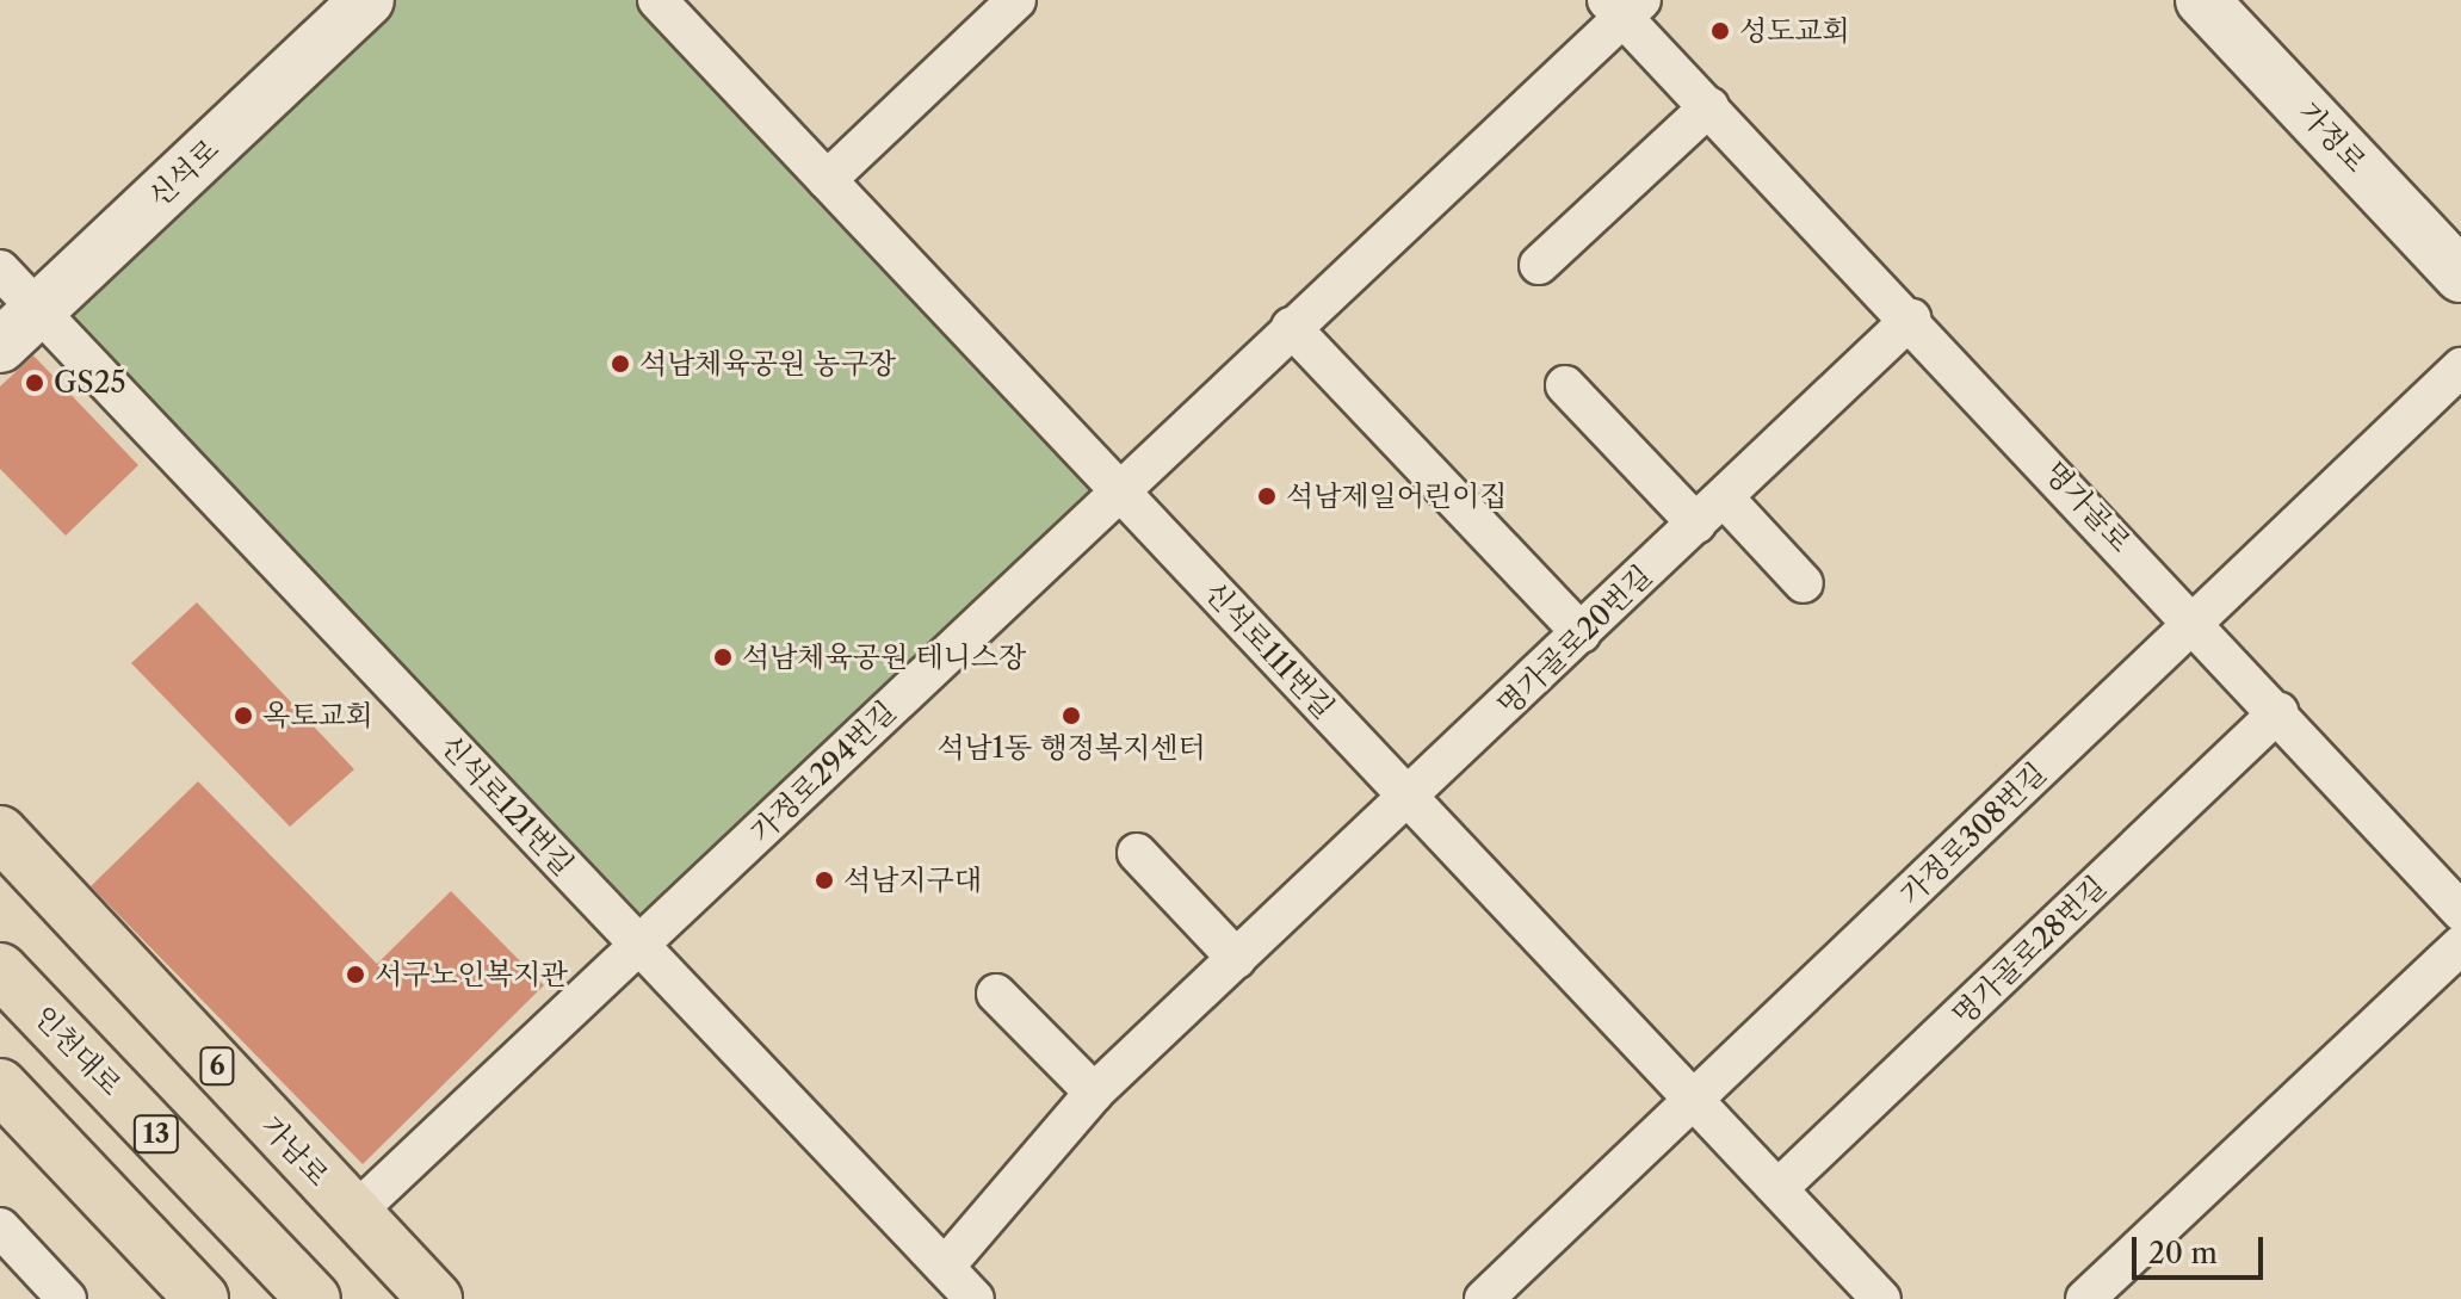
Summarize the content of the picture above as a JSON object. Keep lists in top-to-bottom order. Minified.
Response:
{"streets":{"main road":["인천대로","6","13","가남로"],"street":["가정로","신석로","명가골로","명가골로20번길","신석로111번길","가정로294번길","신석로121번길","가정로308번길","명가골로28번길"]},"crossings":[["신석로","신석로121번길"],["명가골로","명가골로20번길"],["명가골로","가정로294번길"],["명가골로","가정로308번길"],["명가골로","명가골로28번길"],["명가골로20번길","신석로111번길"],["명가골로20번길","신석로121번길"],["신석로111번길","가정로294번길"],["신석로111번길","가정로308번길"],["신석로111번길","명가골로28번길"],["가정로294번길","신석로121번길"],["가정로294번길","가남로"]],"places":["성도교회","석남체육공원 농구장","GS25","석남제일어린이집","석남체육공원 테니스장","옥토교회","석남1동 행정복지센터","석남지구대","서구노인복지관"],"scale_bar":"20 m"}
